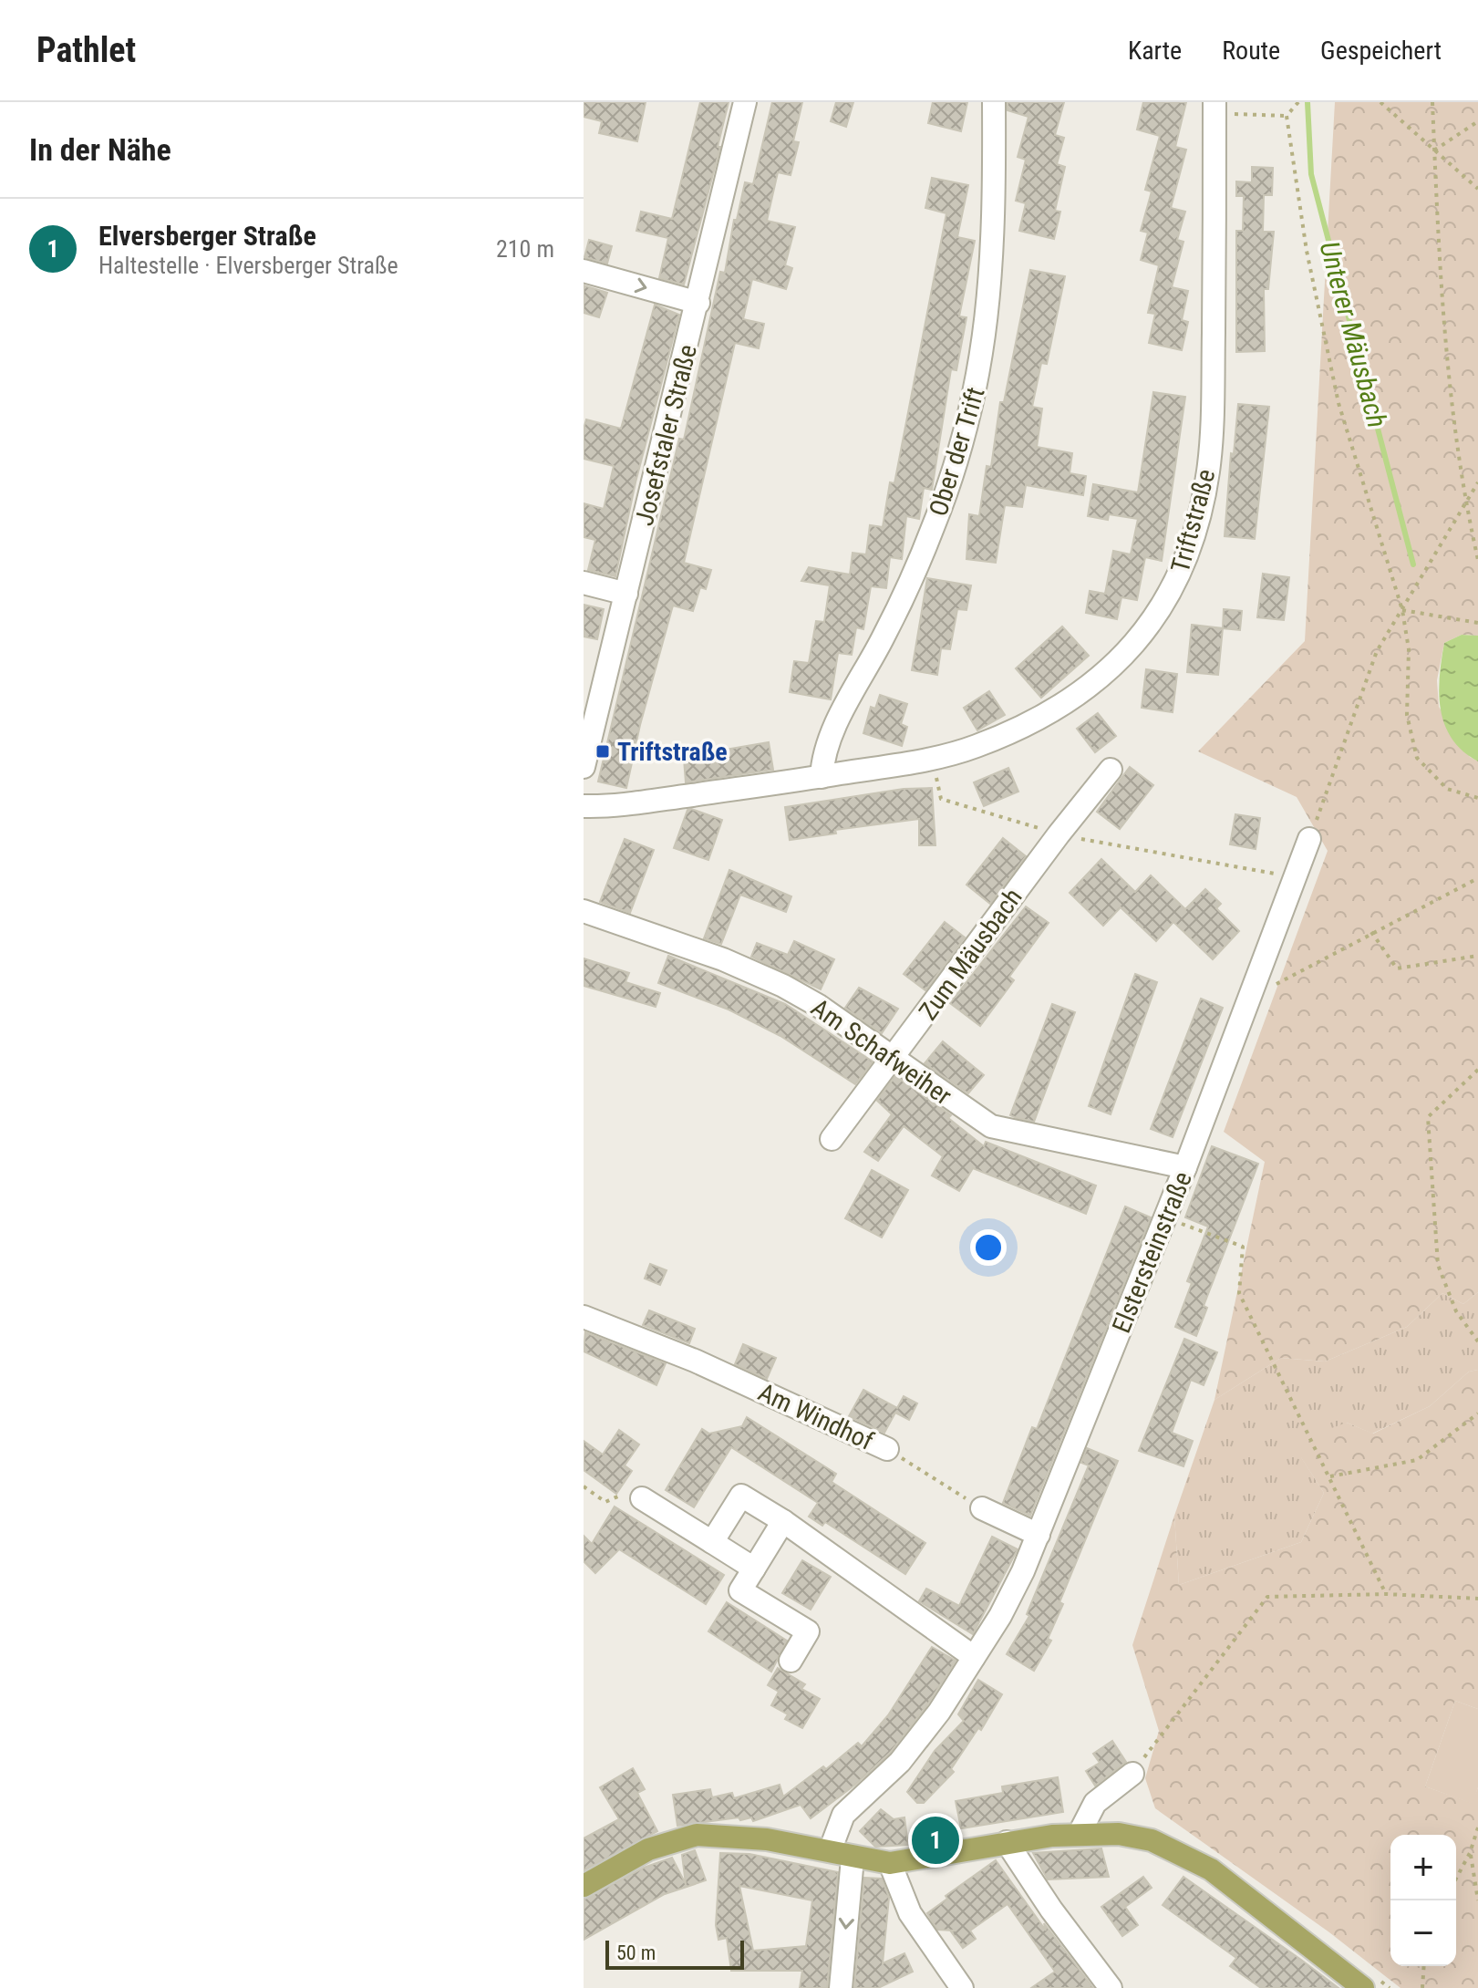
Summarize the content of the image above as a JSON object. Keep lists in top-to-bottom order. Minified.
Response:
{"streets":{"street":["Josefstaler Straße","Ober der Trift","Triftstraße","Zum Mäusbach","Am Schafweiher","Elstersteinstraße","Am Windhof"]},"crossings":[["Ober der Trift","Triftstraße"],["Zum Mäusbach","Am Schafweiher"],["Am Schafweiher","Elstersteinstraße"]],"water":["Unterer Mäusbach"],"places":{"transit":["Triftstraße"]},"scale_bar":"50 m","page":{"header":"Pathlet","nav":["Karte","Route","Gespeichert"],"heading":"In der Nähe","list":[{"mark":"1","name":"Elversberger Straße","note":"Haltestelle · Elversberger Straße","value":"210 m"}],"pins":"1","map_buttons":["+","−"],"scale":"50 m"}}
